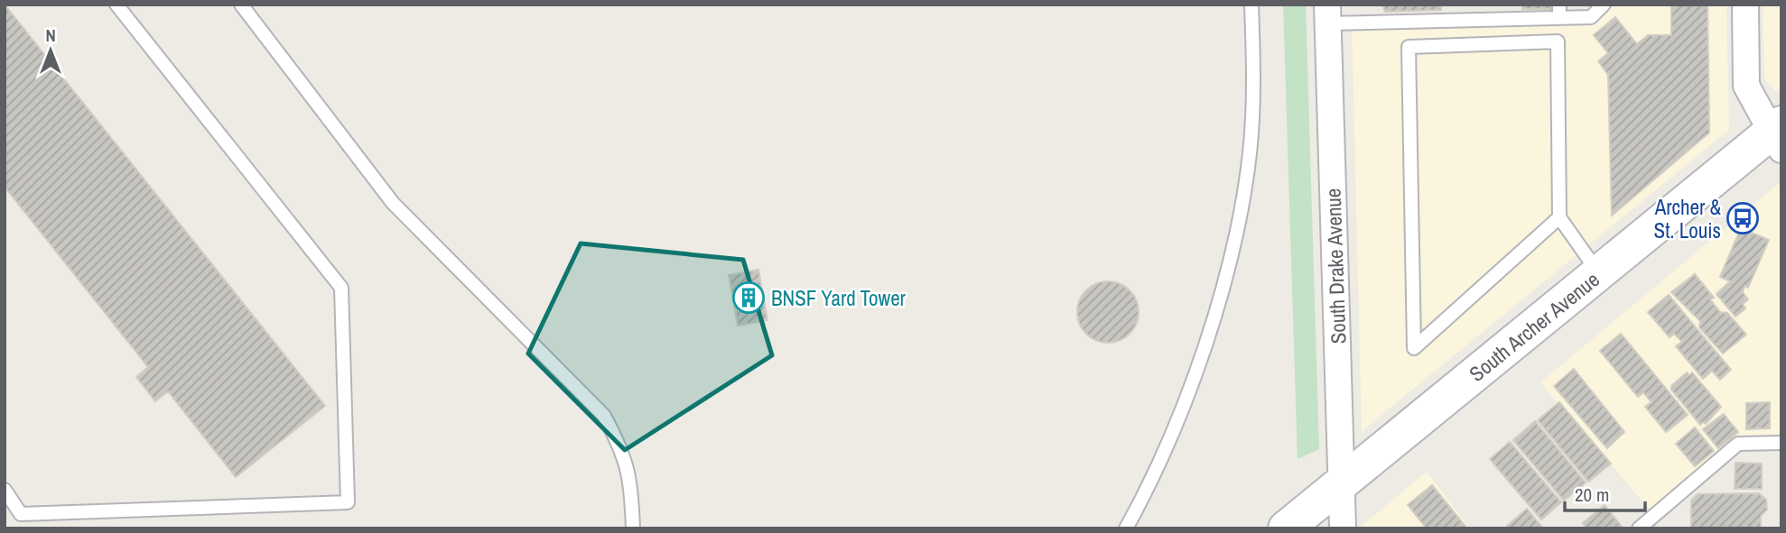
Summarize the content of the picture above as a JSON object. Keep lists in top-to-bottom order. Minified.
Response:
{"streets":{"main road":["South Archer Avenue"],"street":["South Drake Avenue"]},"crossings":[["South Drake Avenue","South Archer Avenue"]],"places":{"bus stop":["Archer & St. Louis"],"building":["BNSF Yard Tower"]},"scale_bar":"20 m","north":"top"}
